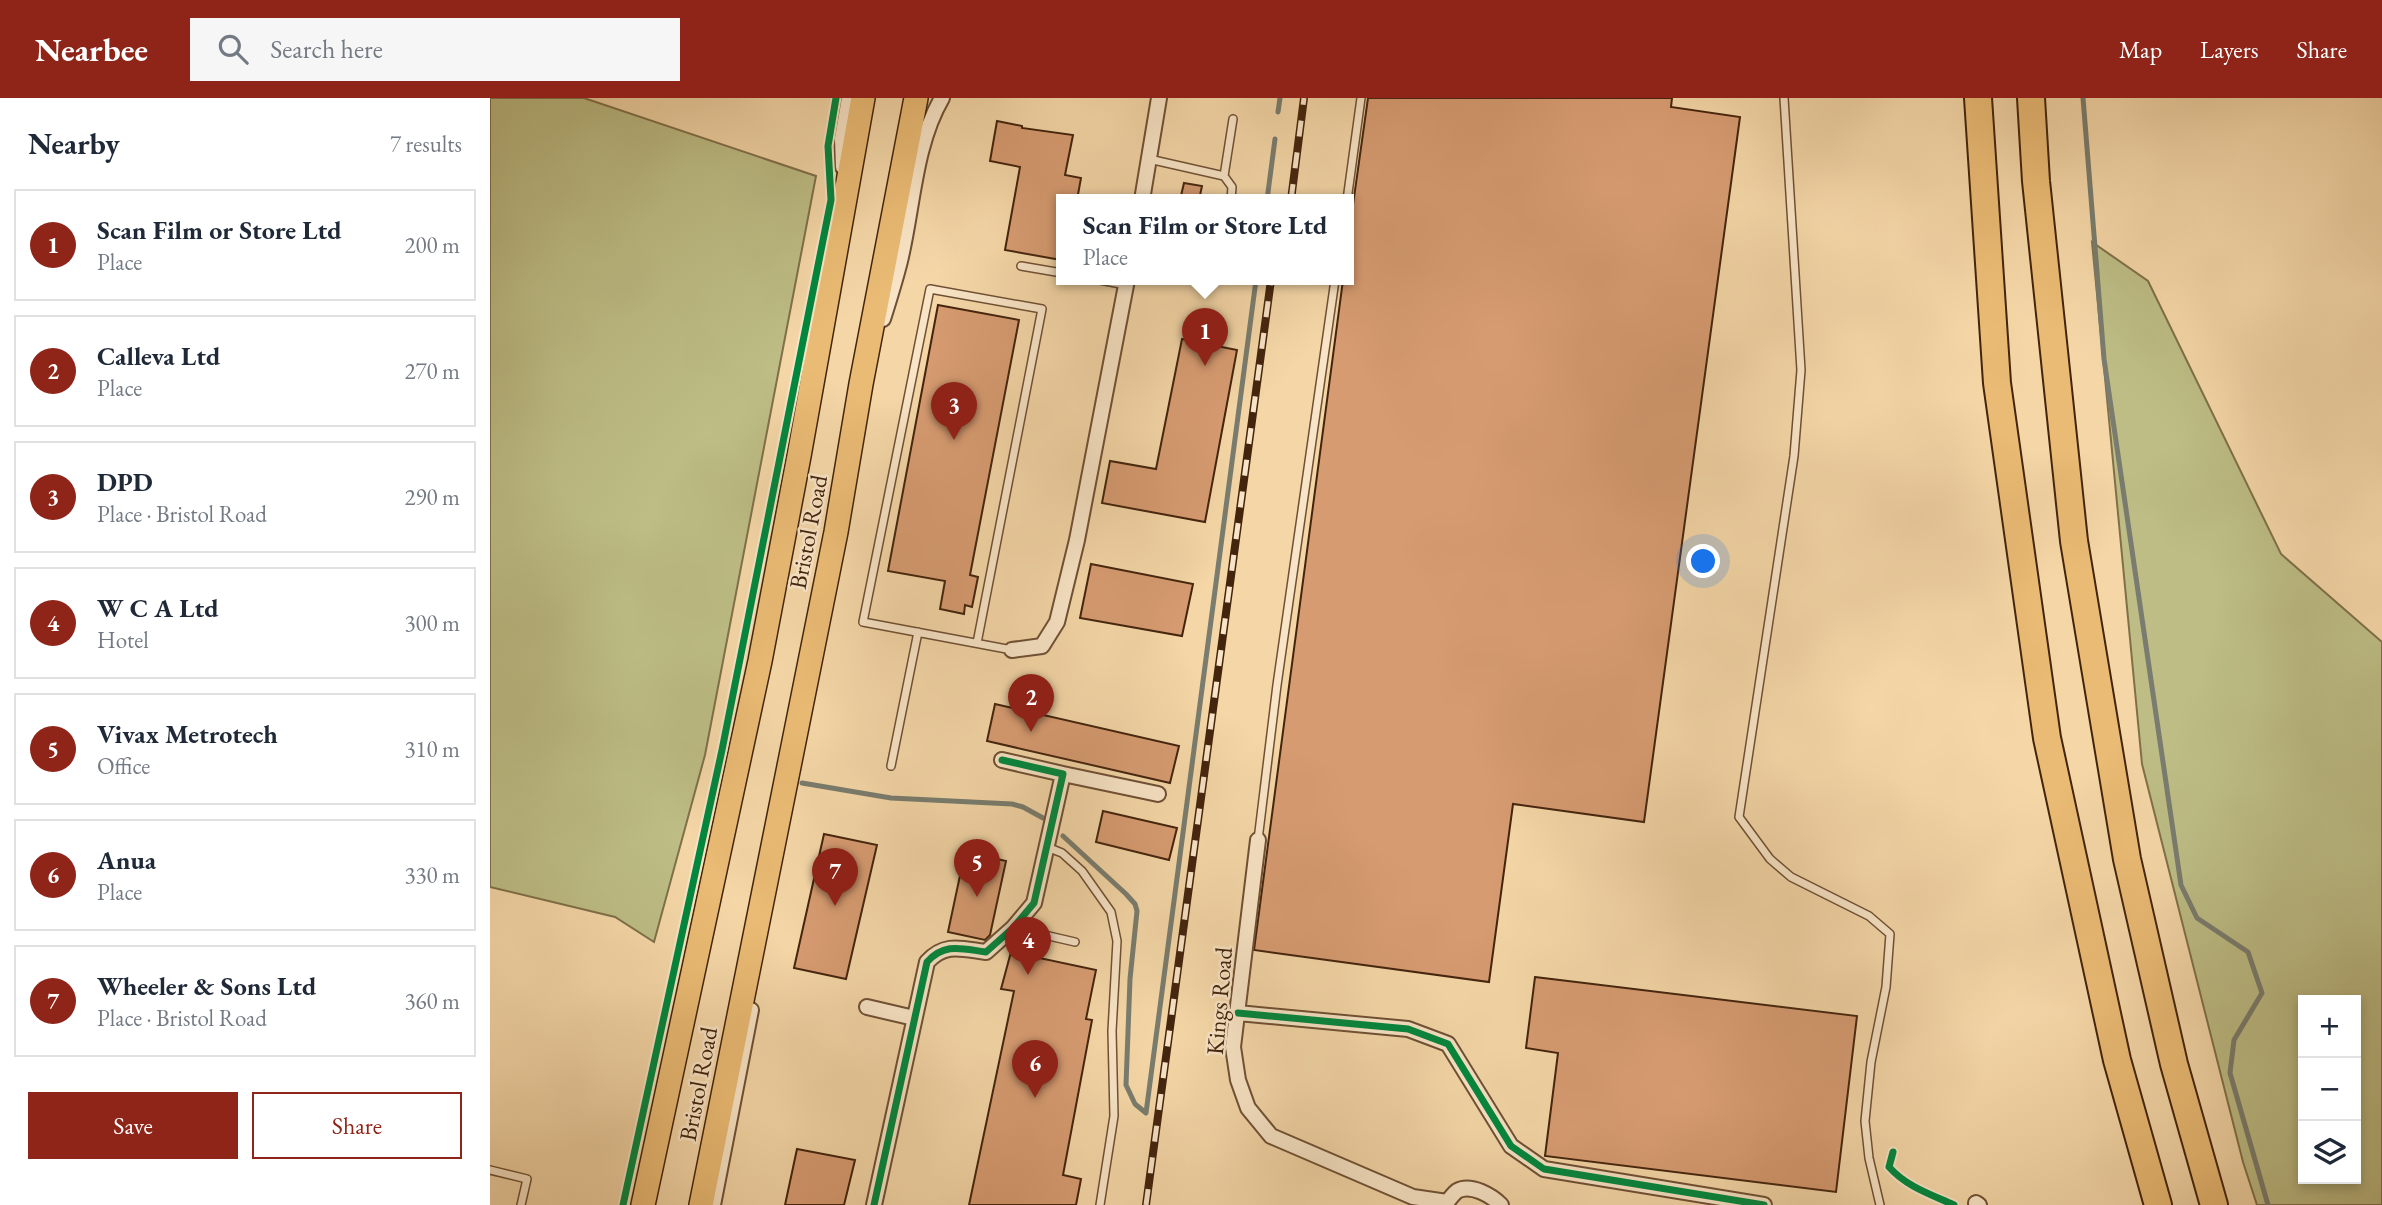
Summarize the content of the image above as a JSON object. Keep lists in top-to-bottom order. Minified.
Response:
{"streets":{"main road":["Bristol Road"],"street":["Kings Road"]},"page":{"header":"Nearbee","search":"Search here","nav":["Map","Layers","Share"],"heading":["Nearby","7 results"],"list":[{"mark":"1","name":"Scan Film or Store Ltd","note":"Place","value":"200 m"},{"mark":"2","name":"Calleva Ltd","note":"Place","value":"270 m"},{"mark":"3","name":"DPD","note":"Place · Bristol Road","value":"290 m"},{"mark":"4","name":"W C A Ltd","note":"Hotel","value":"300 m"},{"mark":"5","name":"Vivax Metrotech","note":"Office","value":"310 m"},{"mark":"6","name":"Anua","note":"Place","value":"330 m"},{"mark":"7","name":"Wheeler & Sons Ltd","note":"Place · Bristol Road","value":"360 m"}],"popup":["Scan Film or Store Ltd","Place"],"pins":["1","3","2","5","7","4","6"],"map_buttons":["+","−"],"buttons":["Save","Share"]}}
